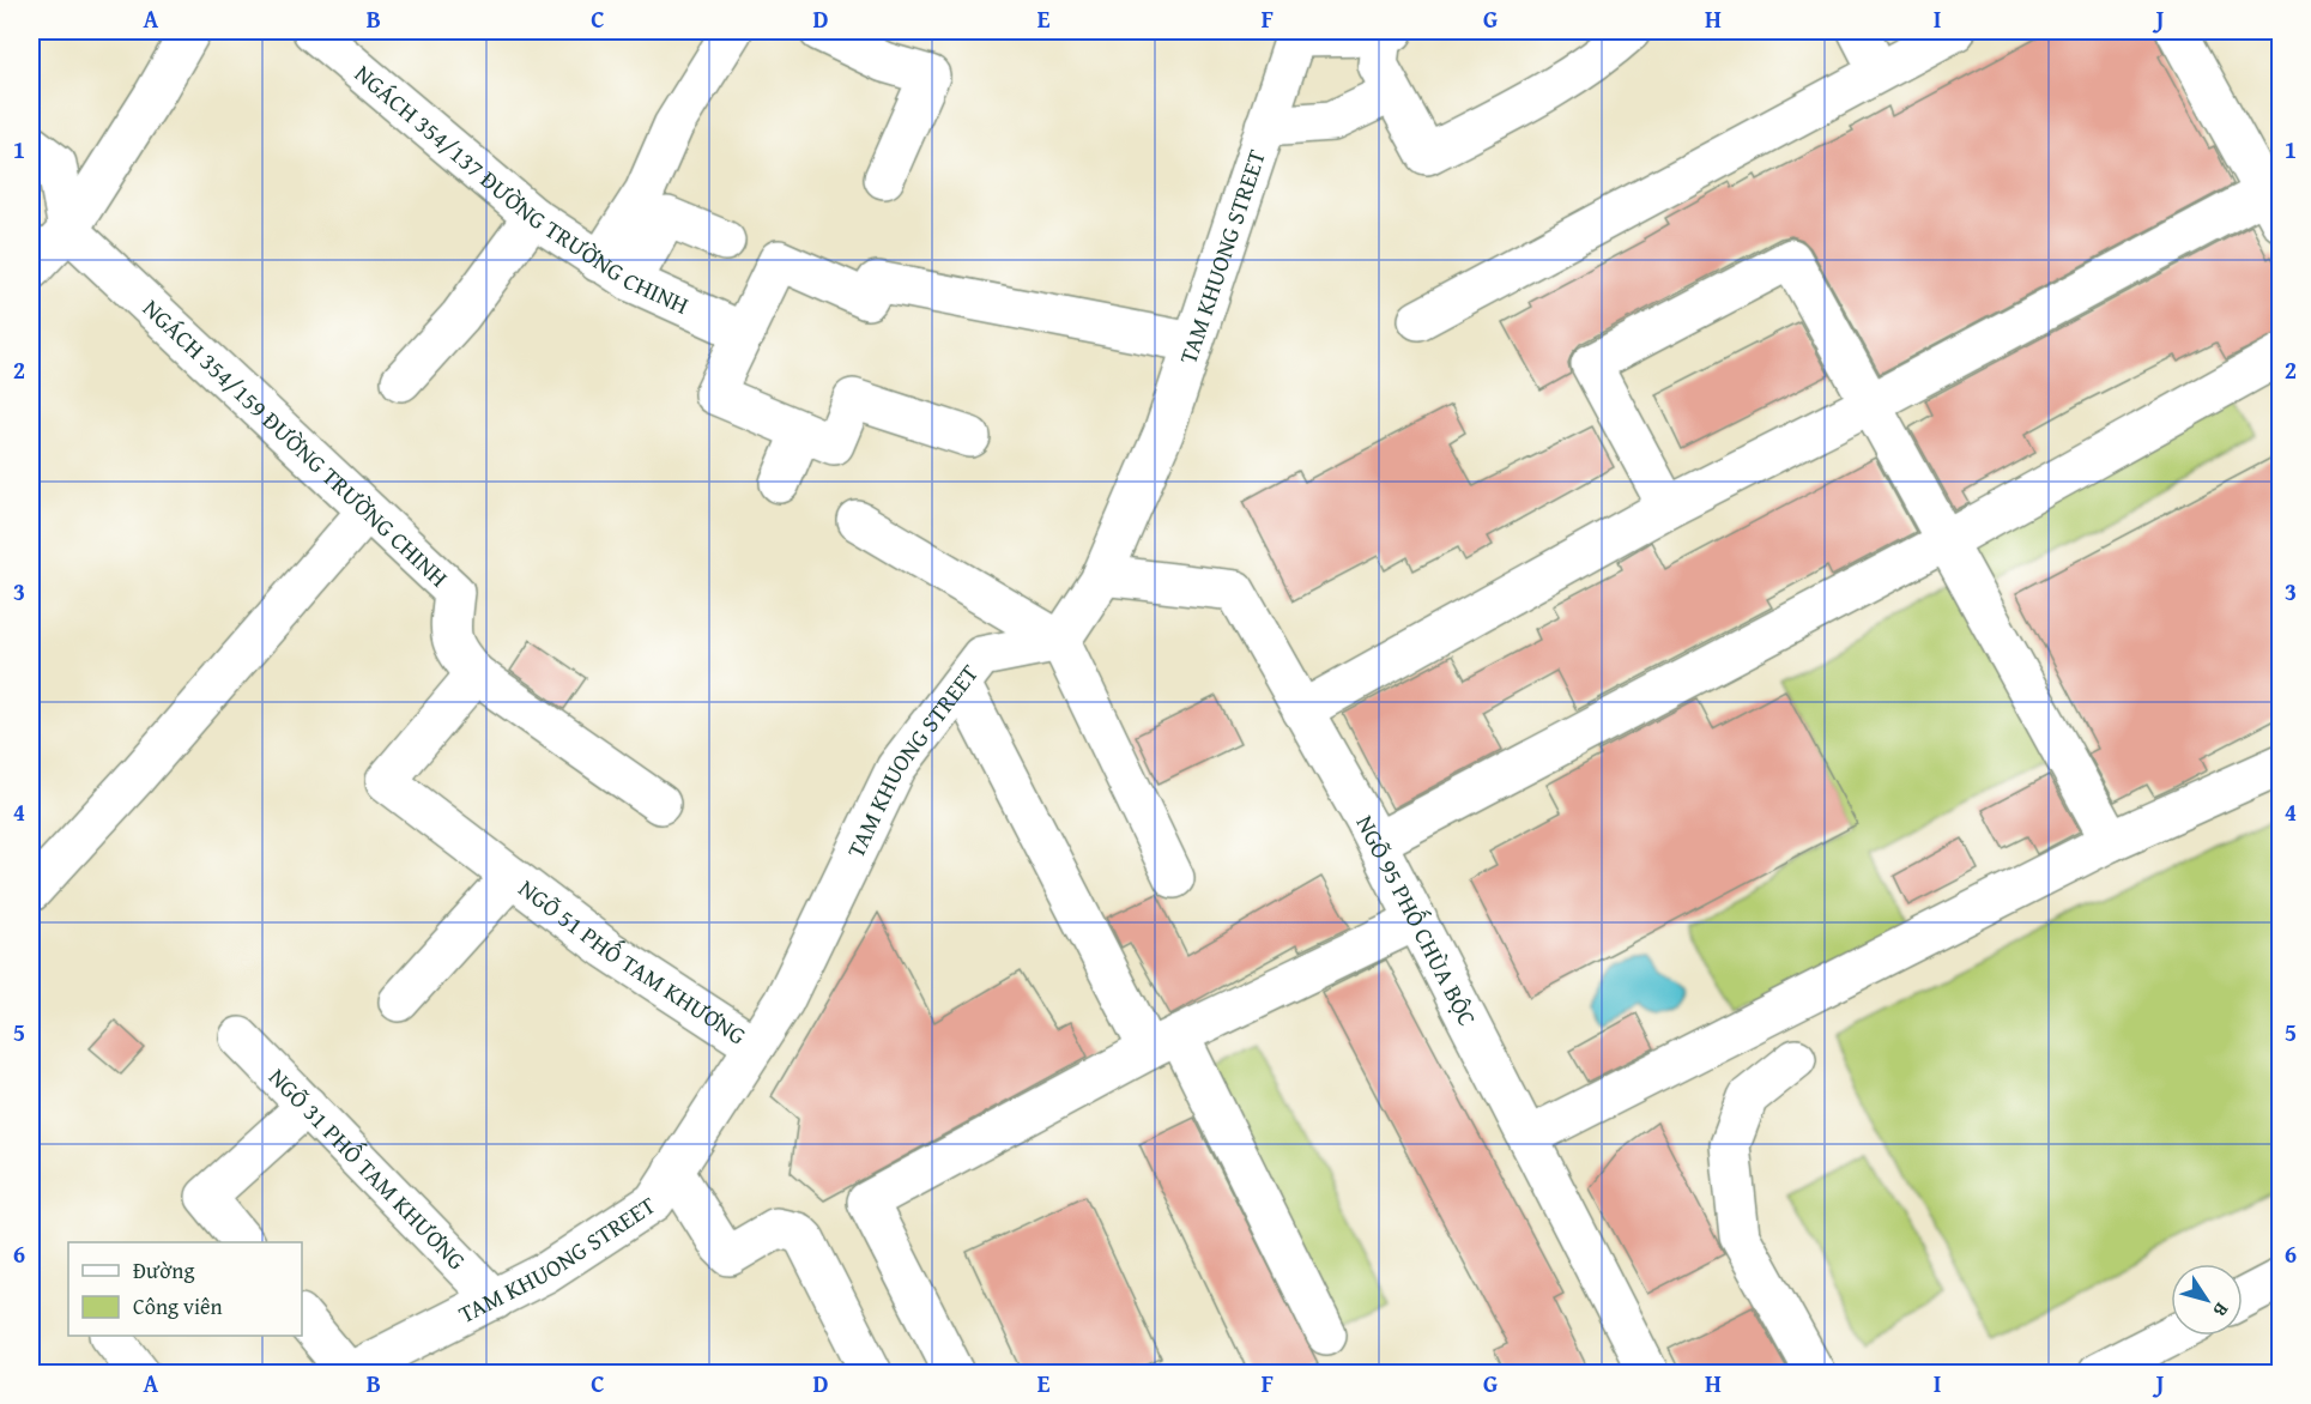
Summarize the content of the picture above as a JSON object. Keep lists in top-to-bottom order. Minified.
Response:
{"streets":{"street":["NGÁCH 354/137 ĐƯỜNG TRƯỜNG CHINH","TAM KHUONG STREET","NGÁCH 354/159 ĐƯỜNG TRƯỜNG CHINH","NGÕ 95 PHỐ CHÙA BỘC","NGÕ 51 PHỐ TAM KHƯƠNG","NGÕ 31 PHỐ TAM KHƯƠNG"]},"crossings":[["TAM KHUONG STREET","NGÕ 95 PHỐ CHÙA BỘC"],["TAM KHUONG STREET","NGÕ 51 PHỐ TAM KHƯƠNG"],["TAM KHUONG STREET","NGÕ 31 PHỐ TAM KHƯƠNG"],["NGÁCH 354/159 ĐƯỜNG TRƯỜNG CHINH","NGÕ 51 PHỐ TAM KHƯƠNG"]],"legend":["Đường","Công viên"],"north":"bottom right","grid":{"columns":["A","B","C","D","E","F","G","H","I","J"],"rows":["1","2","3","4","5","6"]}}
